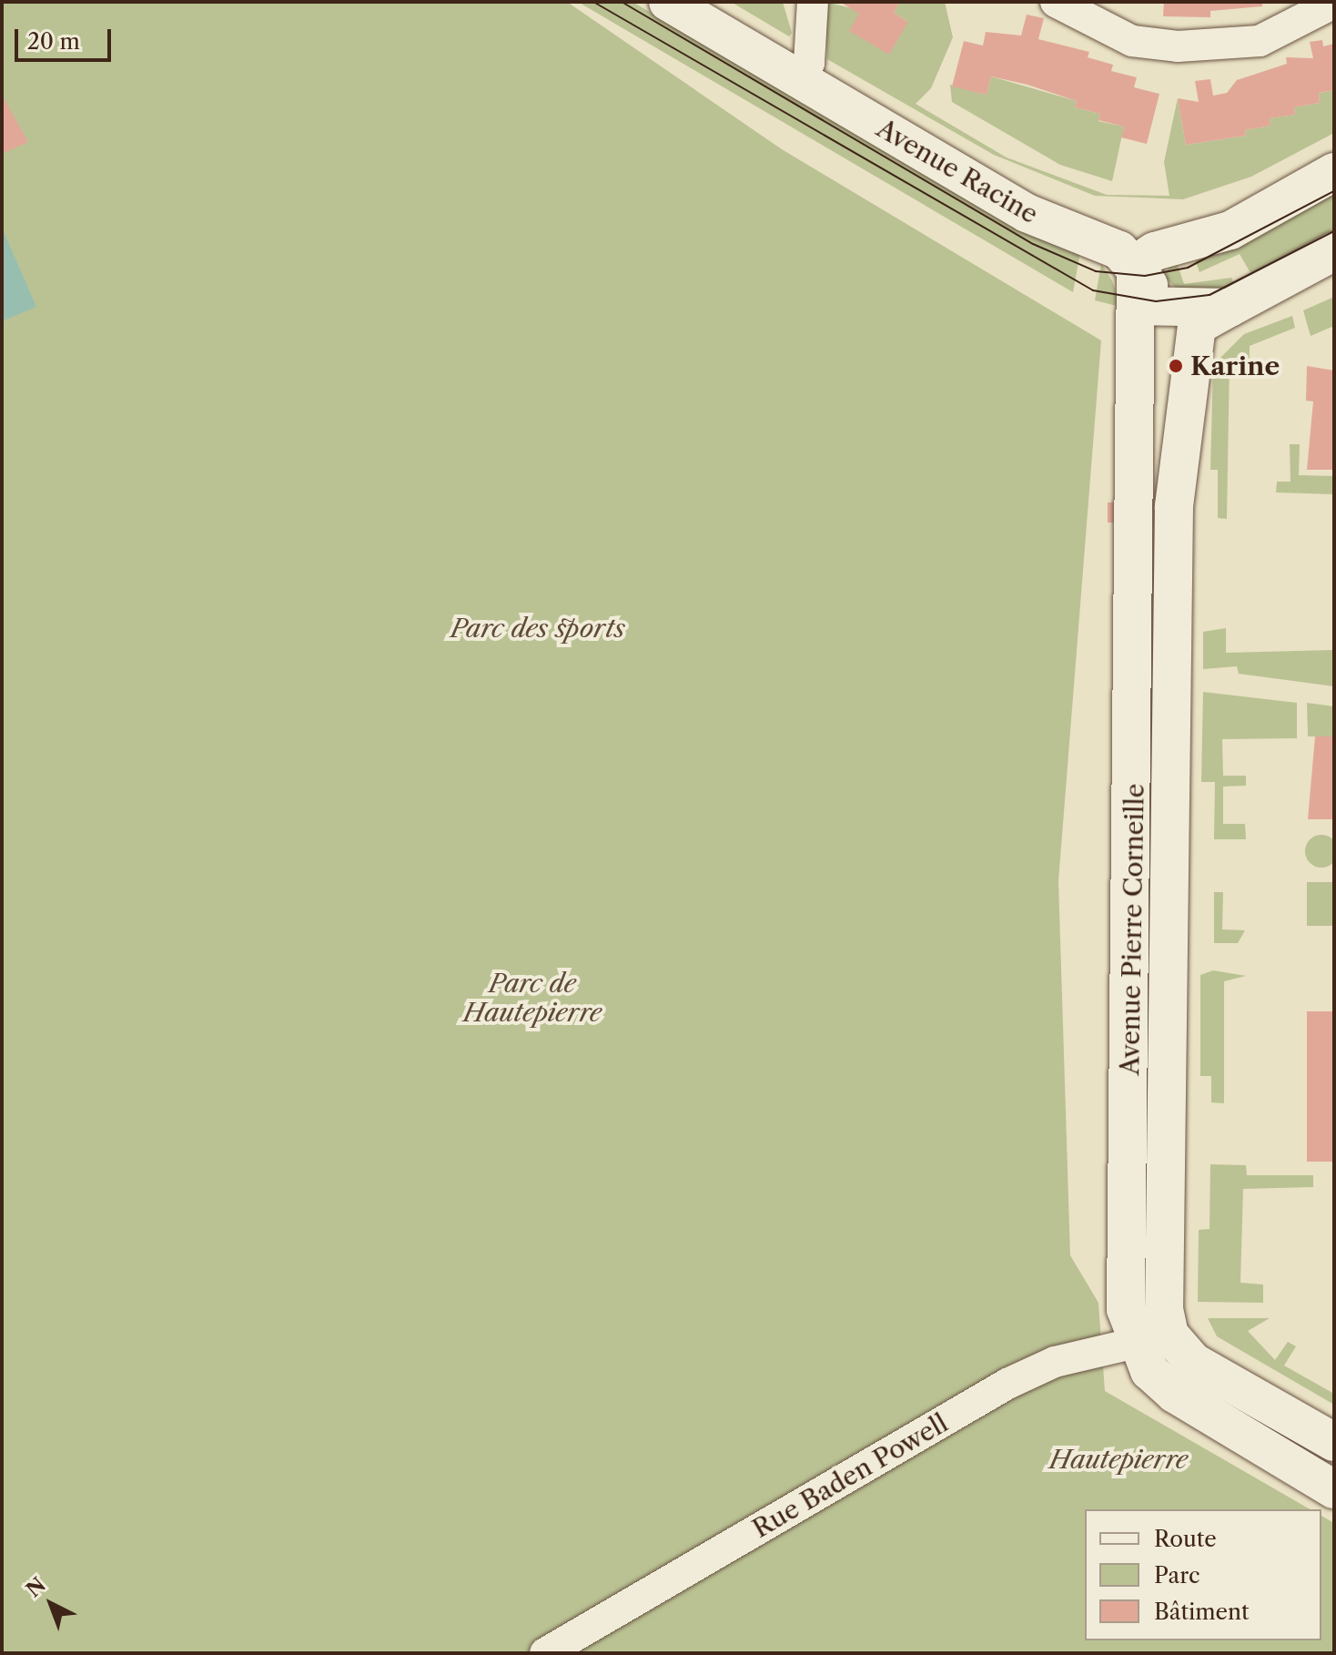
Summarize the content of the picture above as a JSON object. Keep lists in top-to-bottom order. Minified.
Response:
{"streets":{"street":["Avenue Racine","Avenue Pierre Corneille","Rue Baden Powell"]},"crossings":[["Avenue Racine","Avenue Pierre Corneille"],["Avenue Pierre Corneille","Rue Baden Powell"]],"parks":["Parc des sports","Parc de Hautepierre","Hautepierre"],"places":["Karine"],"legend":["Route","Parc","Bâtiment"],"scale_bar":"20 m","north":"top left"}
